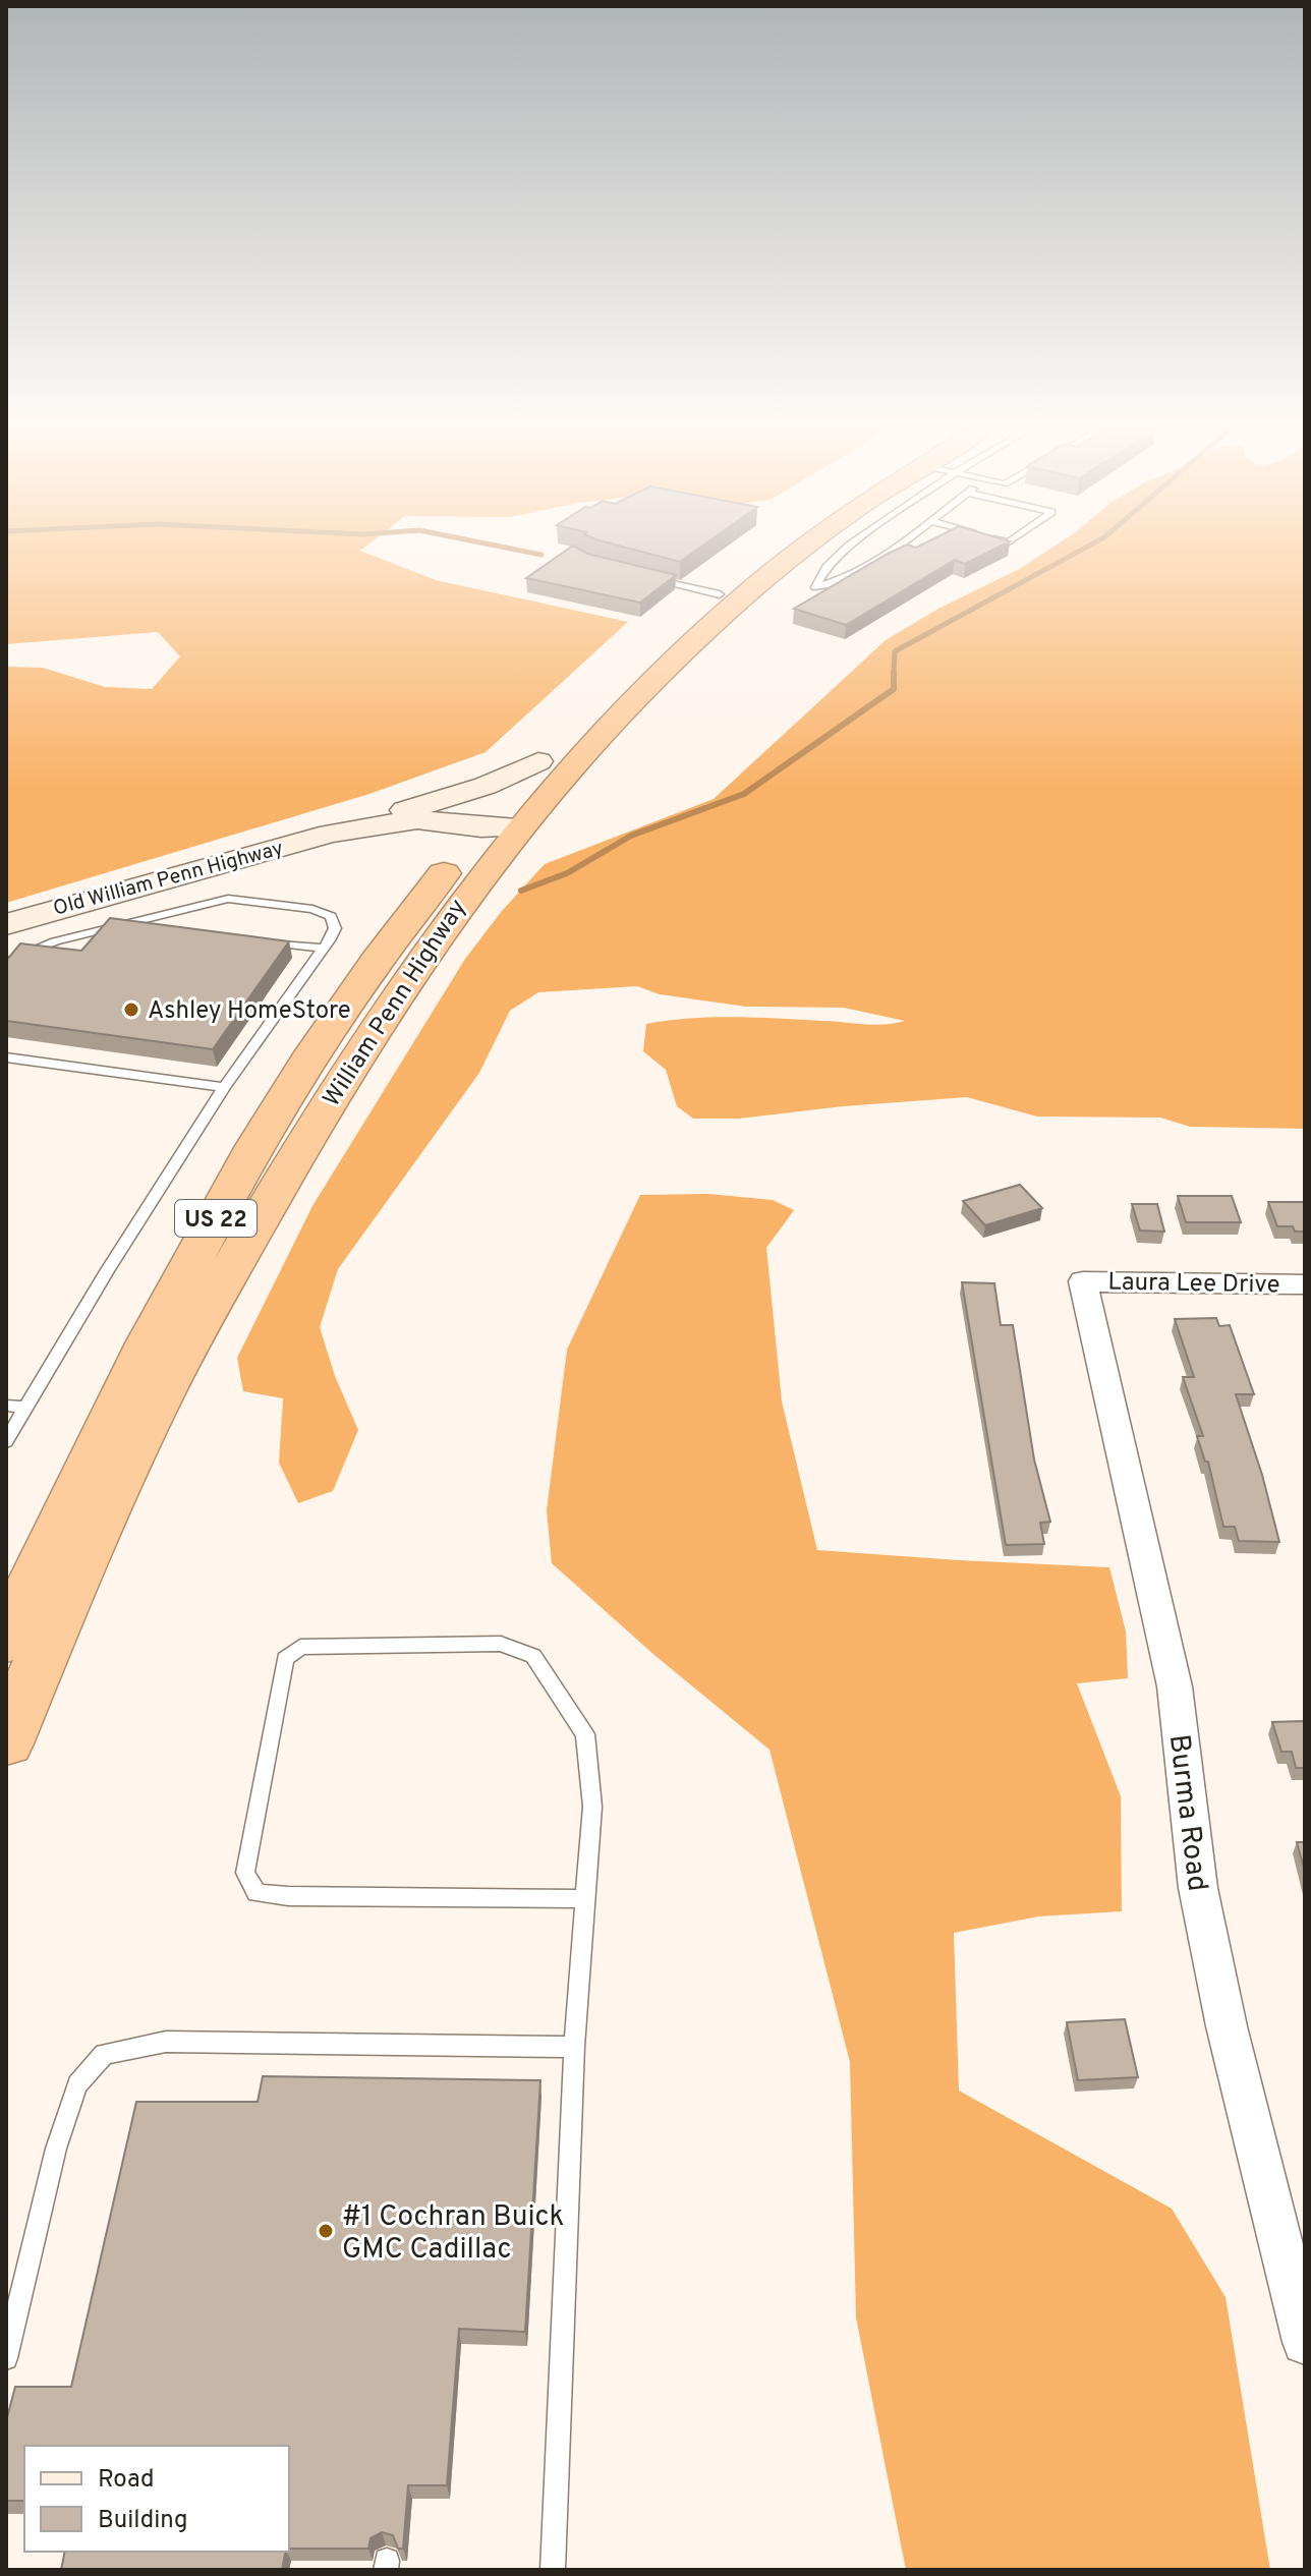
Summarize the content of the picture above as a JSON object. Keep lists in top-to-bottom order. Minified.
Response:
{"streets":{"highway":["William Penn Highway","US 22"],"main road":["Old William Penn Highway"],"street":["Laura Lee Drive","Burma Road"]},"crossings":[["Old William Penn Highway","William Penn Highway"],["Laura Lee Drive","Burma Road"]],"places":["Ashley HomeStore","#1 Cochran Buick GMC Cadillac"],"legend":["Road","Building"]}
